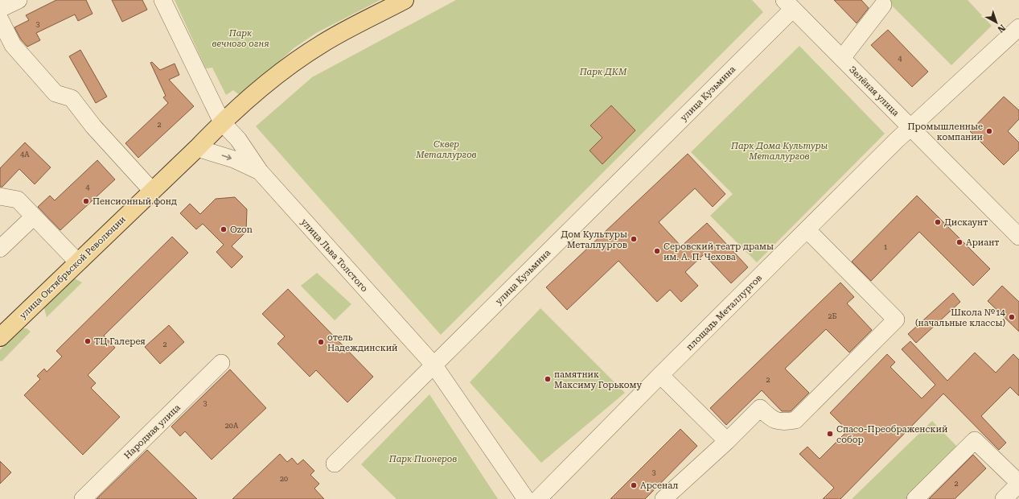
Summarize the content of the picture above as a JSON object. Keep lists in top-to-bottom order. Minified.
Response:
{"streets":{"main road":["улица Октябрьской Революции"],"street":["Зелёная улица","улица Кузьмина","улица Льва Толстого","площадь Металлургов","Народная улица"]},"crossings":[["Зелёная улица","улица Кузьмина"],["Зелёная улица","площадь Металлургов"],["улица Кузьмина","улица Льва Толстого"],["улица Льва Толстого","улица Октябрьской Революции"]],"parks":["Парк вечного огня","Парк ДКМ","Сквер Металлургов","Парк Дома Культуры Металлургов","Парк Пионеров"],"places":["Промышленные компании","Пенсионный фонд","Дискаунт","Ozon","Дом Культуры Металлургов","Ариант","Серовский театр драмы им. А. П. Чехова","Школа №14 (начальные классы)","ТЦ Галерея","отель Надеждинский","памятник Максиму Горькому","Спасо-Преображенский собор","Арсенал"],"house_numbers":["3","4","2","4А","4","1","2Б","2","2","3","20А","3","20","2"],"north":"bottom right"}
